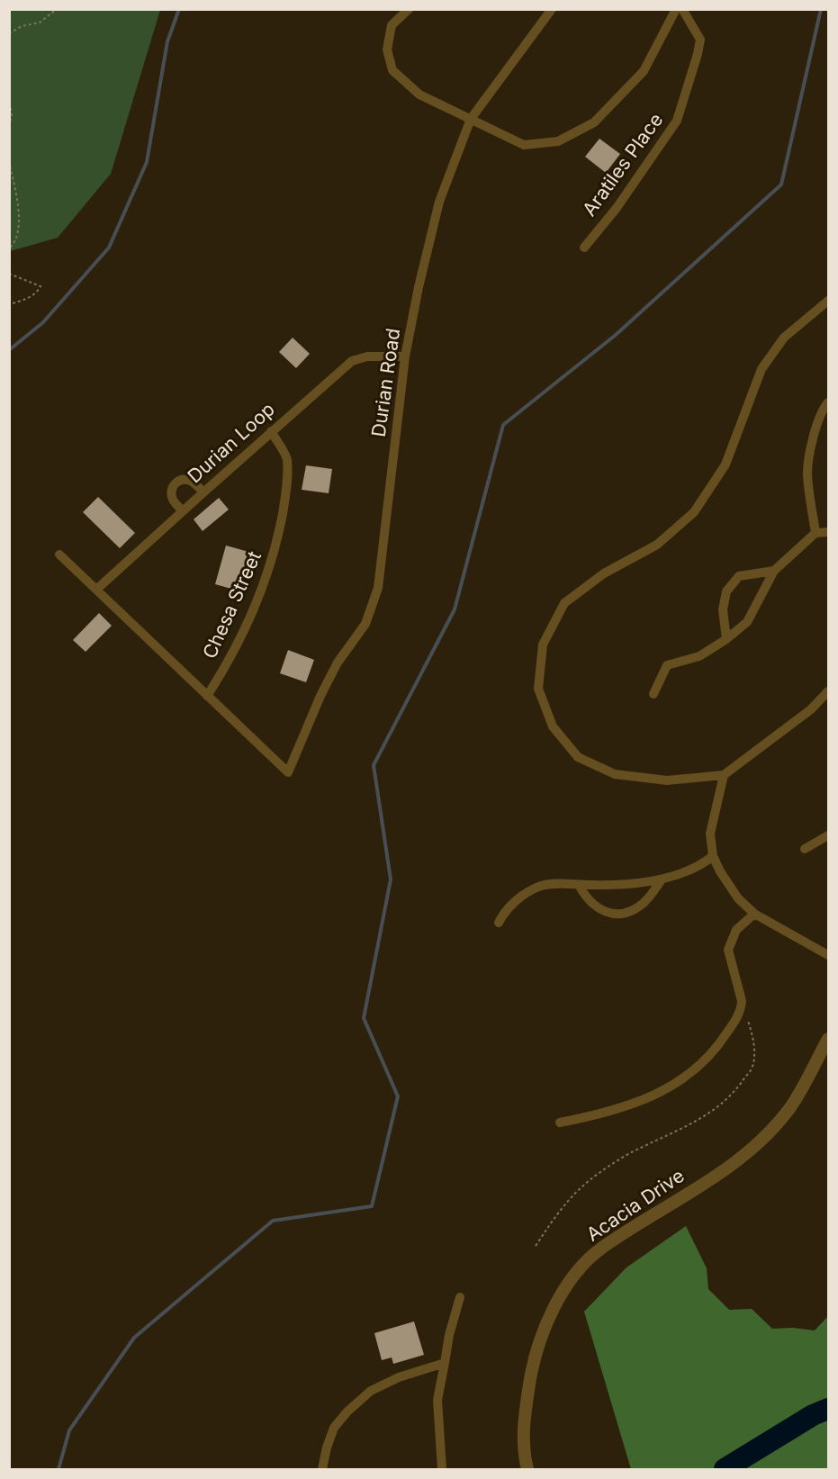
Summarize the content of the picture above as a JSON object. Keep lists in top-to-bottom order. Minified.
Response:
{"streets":{"street":["Aratiles Place","Durian Road","Durian Loop","Chesa Street","Acacia Drive"]},"crossings":[["Durian Road","Durian Loop"],["Durian Road","Chesa Street"],["Durian Loop","Chesa Street"]]}
